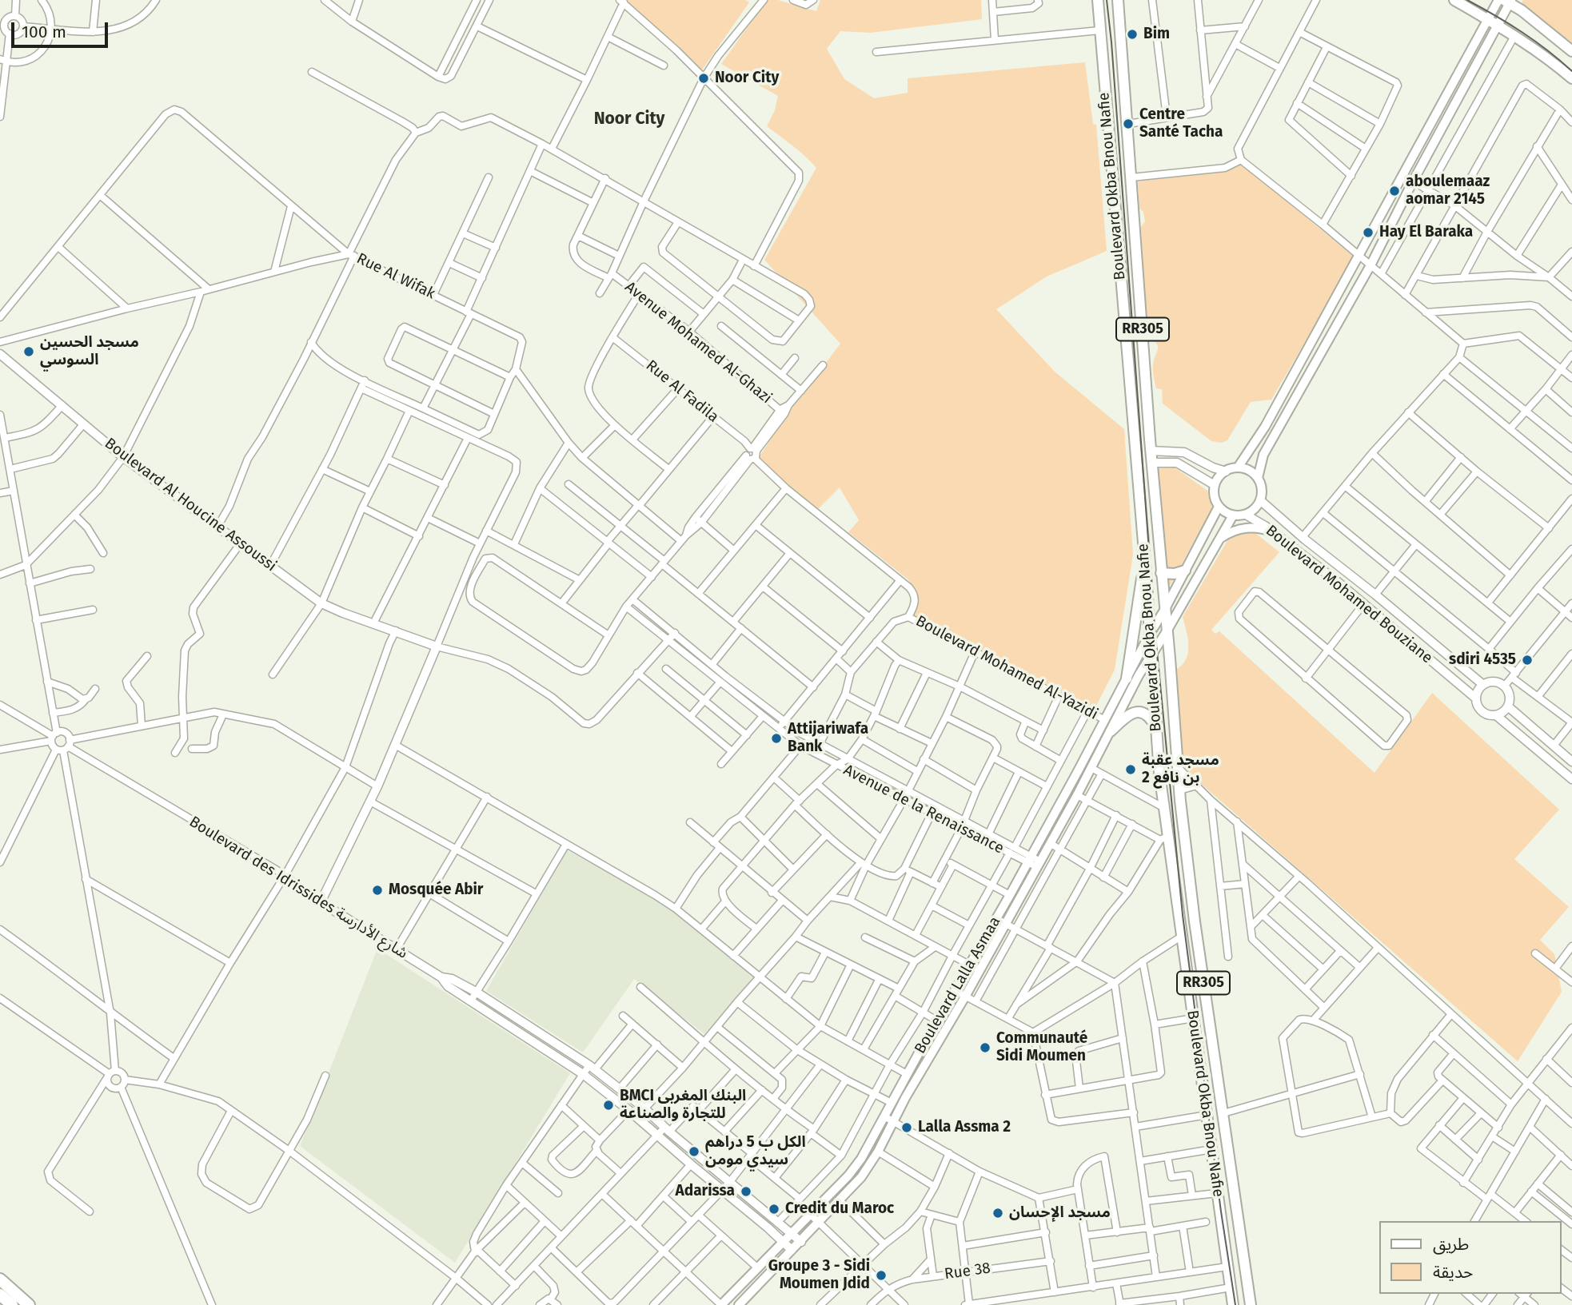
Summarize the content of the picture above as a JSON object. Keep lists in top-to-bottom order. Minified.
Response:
{"streets":{"main road":["Boulevard Okba Bnou Nafie","RR305","Boulevard Lalla Asmaa"],"street":["Rue Al Wifak","Avenue Mohamed Al-Ghazi","Rue Al Fadila","Boulevard Al Houcine Assoussi","Boulevard Mohamed Bouziane","Boulevard Mohamed Al-Yazidi","Avenue de la Renaissance","Boulevard des Idrissides شارع الأدارسة","Rue 38"]},"crossings":[["Boulevard Okba Bnou Nafie","Boulevard Lalla Asmaa"],["Boulevard Mohamed Bouziane","Boulevard Lalla Asmaa"],["Boulevard Mohamed Al-Yazidi","Boulevard Lalla Asmaa"],["Avenue de la Renaissance","Boulevard Lalla Asmaa"],["Boulevard des Idrissides شارع الأدارسة","Boulevard Lalla Asmaa"]],"districts":["Noor City"],"places":["Bim","Noor City","Centre Santé Tacha","aboulemaaz aomar 2145","Hay El Baraka","مسجد الحسين السوسي","sdiri 4535","Attijariwafa Bank","مسجد عقبة بن نافع 2","Mosquée Abir","Communauté Sidi Moumen","BMCI البنك المغربي للتجارة والصناعة","Lalla Assma 2","الكل ب 5 دراهم سيدي مومن","Adarissa","Credit du Maroc","مسجد الإحسان","Groupe 3 - Sidi Moumen Jdid"],"legend":["طريق","حديقة"],"scale_bar":"100 m"}
